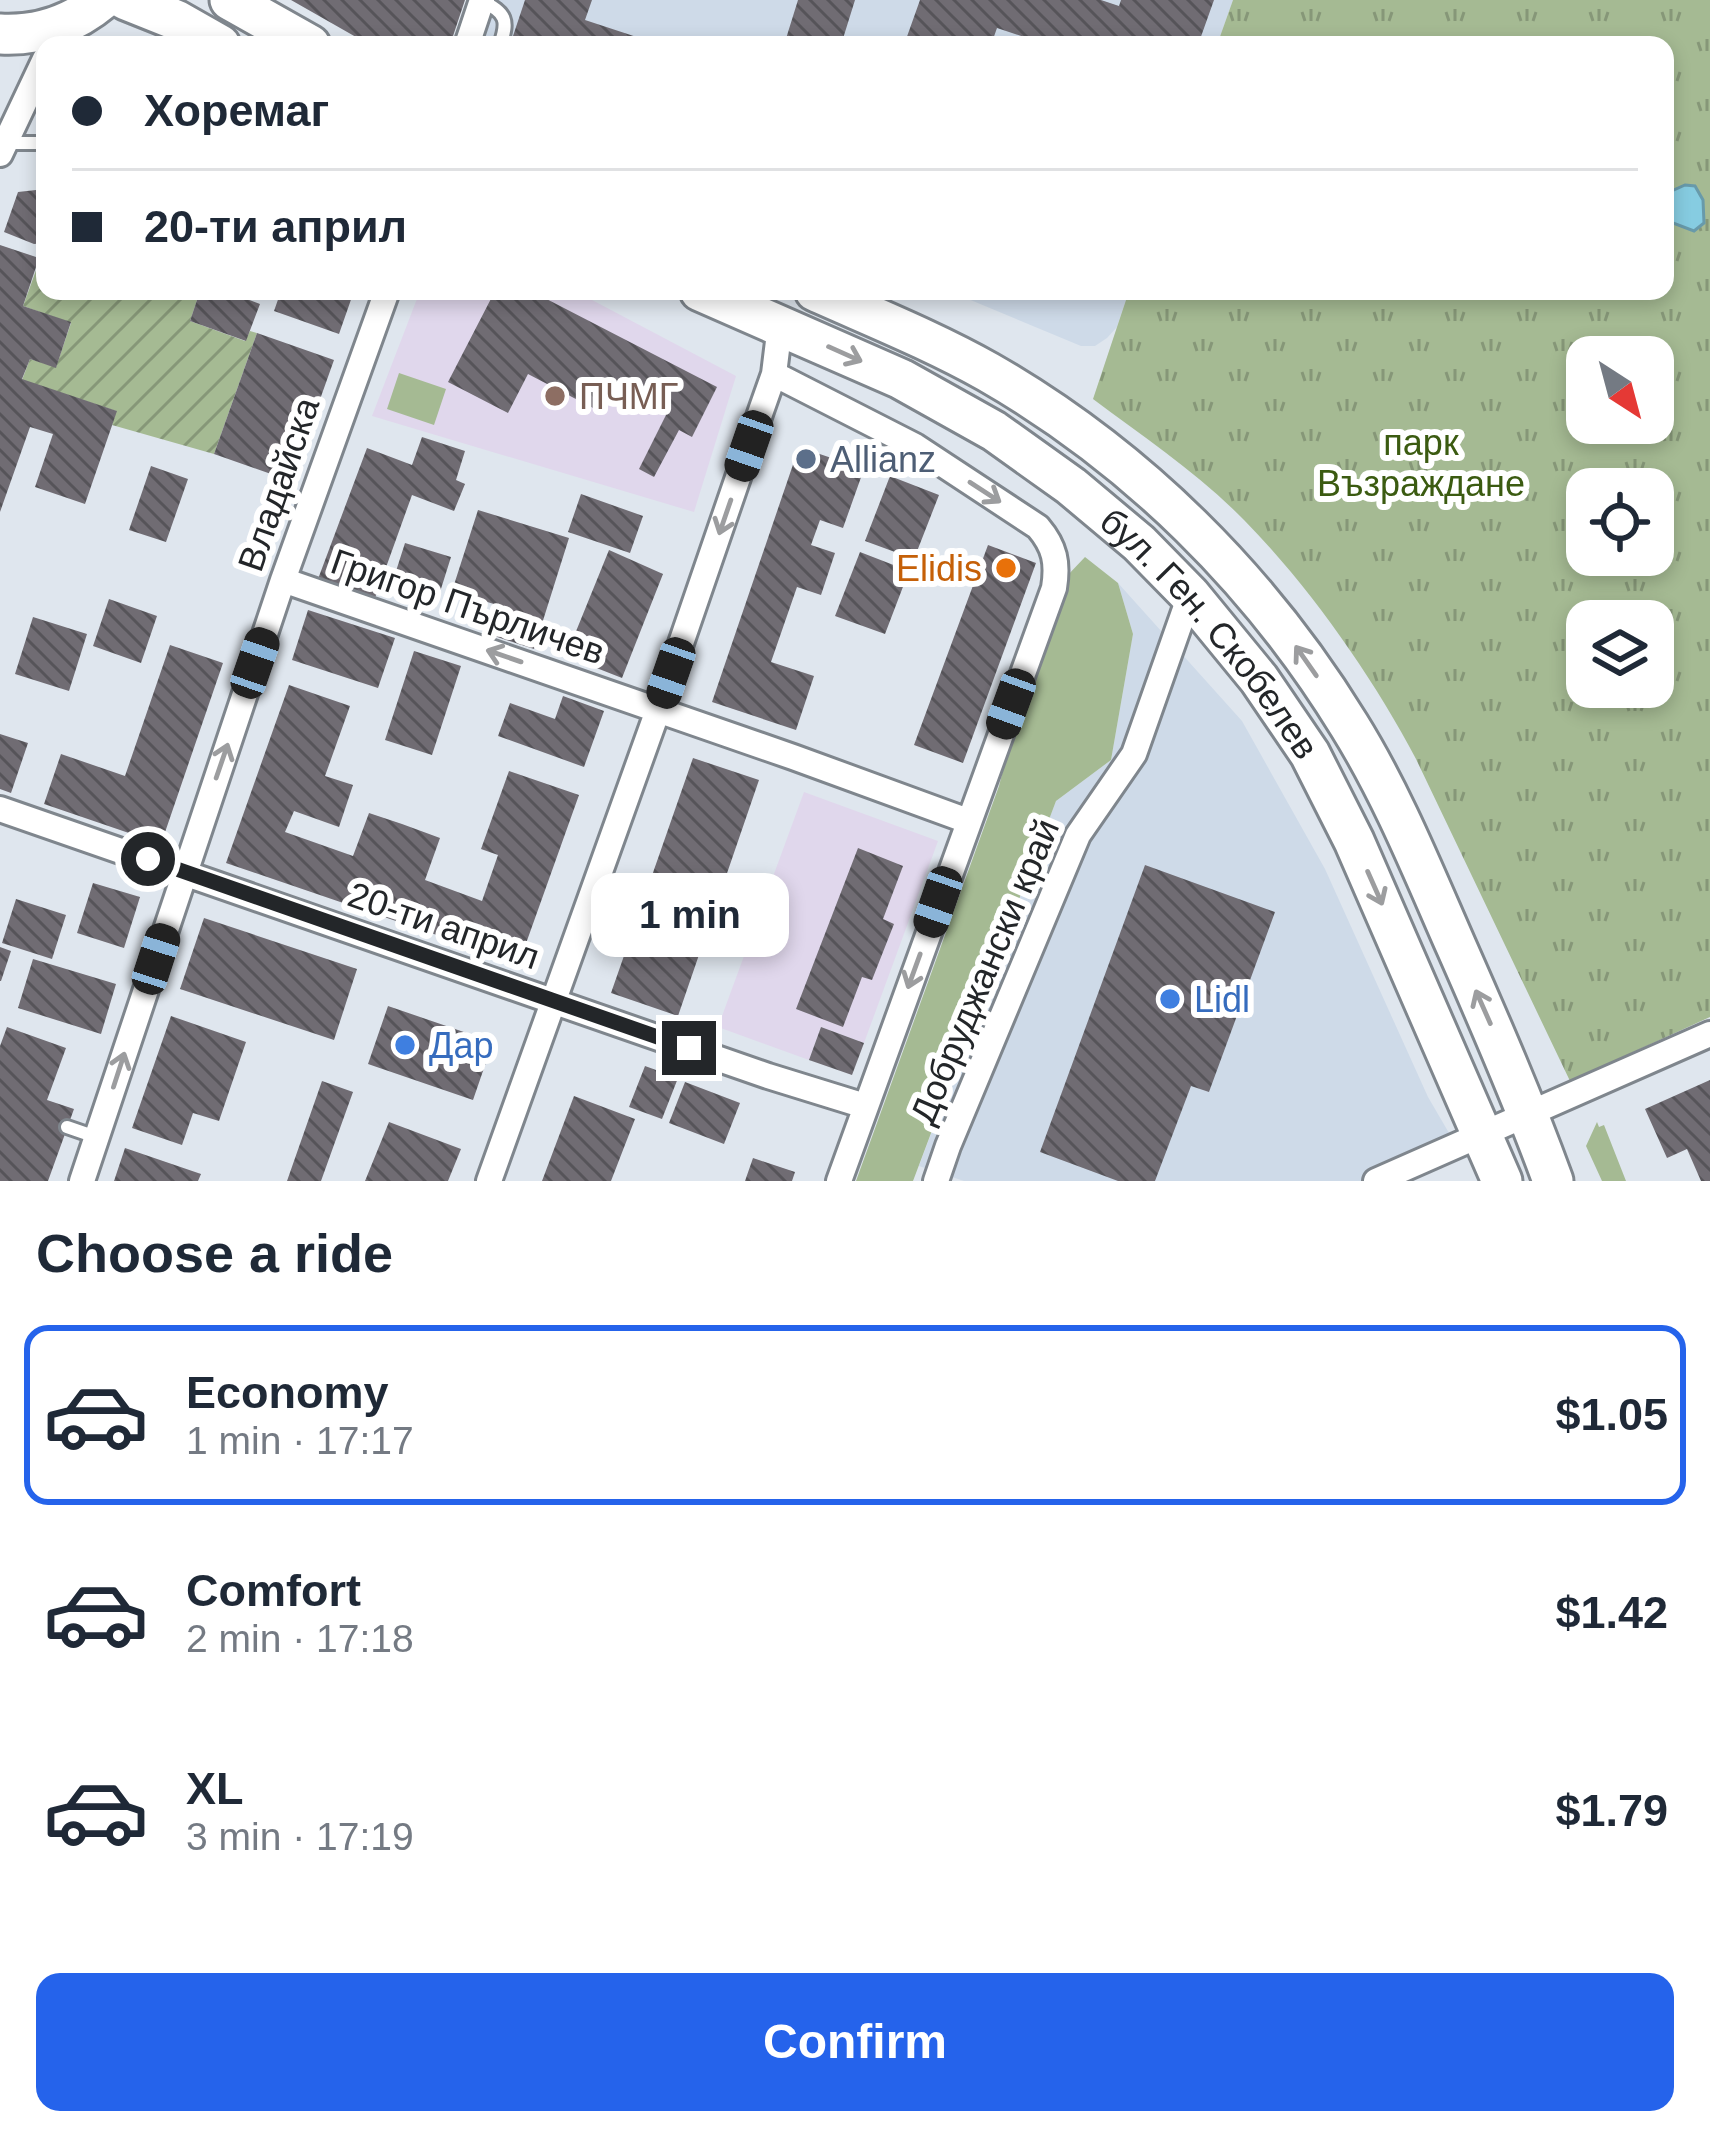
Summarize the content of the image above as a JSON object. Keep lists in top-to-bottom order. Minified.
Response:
{"streets":{"main road":["бул. Ген. Скобелев"],"street":["Владайска","Григор Пърличев","20-ти април","Добруджански край"]},"crossings":[["Владайска","Григор Пърличев"],["Владайска","20-ти април"],["Григор Пърличев","Добруджански край"],["бул. Ген. Скобелев","Добруджански край"],["20-ти април","Добруджански край"]],"one_way":["Владайска","Григор Пърличев"],"parks":["парк Възраждане"],"places":["ПЧМГ","Allianz","Elidis","Lidl","Дар"],"north":"bottom right","page":{"banner":["Хоремаг","20-ти април"],"bubble":"1 min","heading":"Choose a ride","list":[{"name":"Economy","note":"1 min · 17:17","value":"$1.05"},{"name":"Comfort","note":"2 min · 17:18","value":"$1.42"},{"name":"XL","note":"3 min · 17:19","value":"$1.79"}],"buttons":"Confirm"}}
